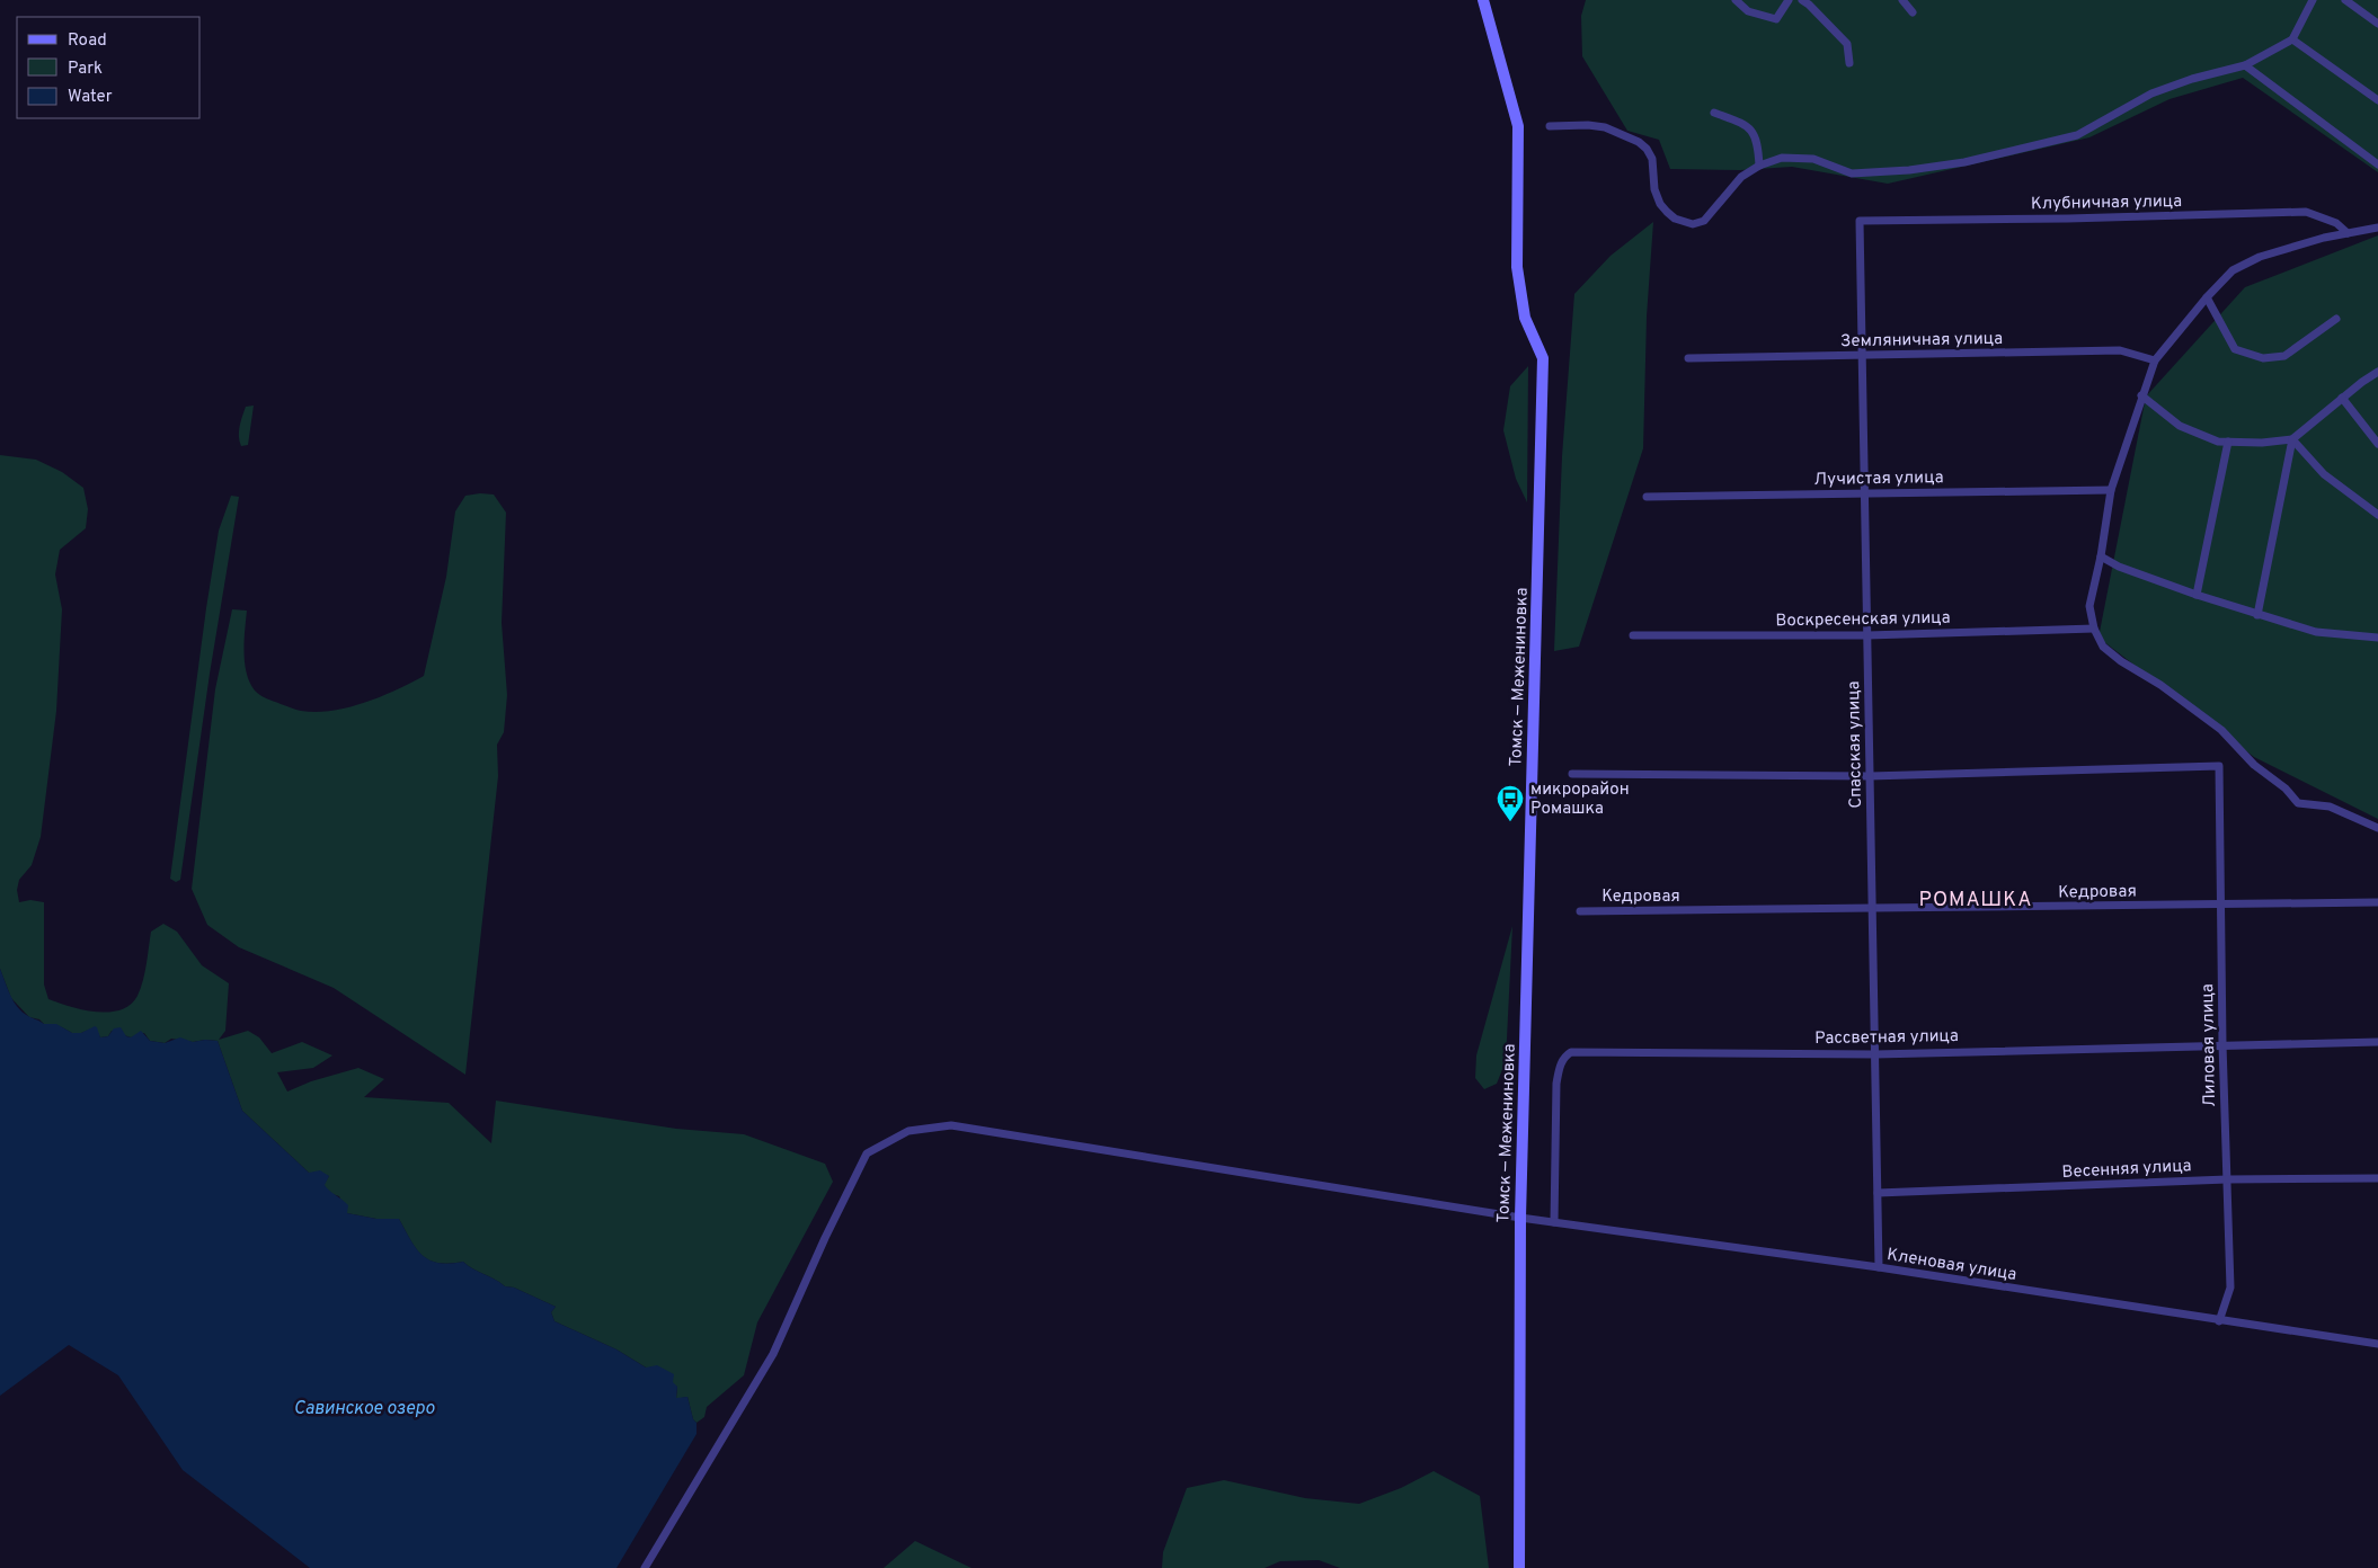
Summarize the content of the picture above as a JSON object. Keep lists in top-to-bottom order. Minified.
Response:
{"streets":{"street":["Клубничная улица","Земляничная улица","Лучистая улица","Воскресенская улица","Томск — Межениновка","Спасская улица","Кедровая","Рассветная улица","Лиловая улица","Весенняя улица","Кленовая улица"]},"crossings":[["Клубничная улица","Спасская улица"],["Земляничная улица","Спасская улица"],["Лучистая улица","Спасская улица"],["Воскресенская улица","Спасская улица"],["Томск — Межениновка","Кленовая улица"],["Спасская улица","Кедровая"],["Спасская улица","Рассветная улица"],["Спасская улица","Лиловая улица"],["Спасская улица","Весенняя улица"],["Спасская улица","Кленовая улица"],["Кедровая","Лиловая улица"],["Рассветная улица","Лиловая улица"],["Рассветная улица","Кленовая улица"],["Лиловая улица","Весенняя улица"],["Лиловая улица","Кленовая улица"]],"districts":["РОМАШКА"],"water":["Савинское озеро"],"places":{"bus stop":["микрорайон Ромашка"]},"legend":["Road","Park","Water"]}
